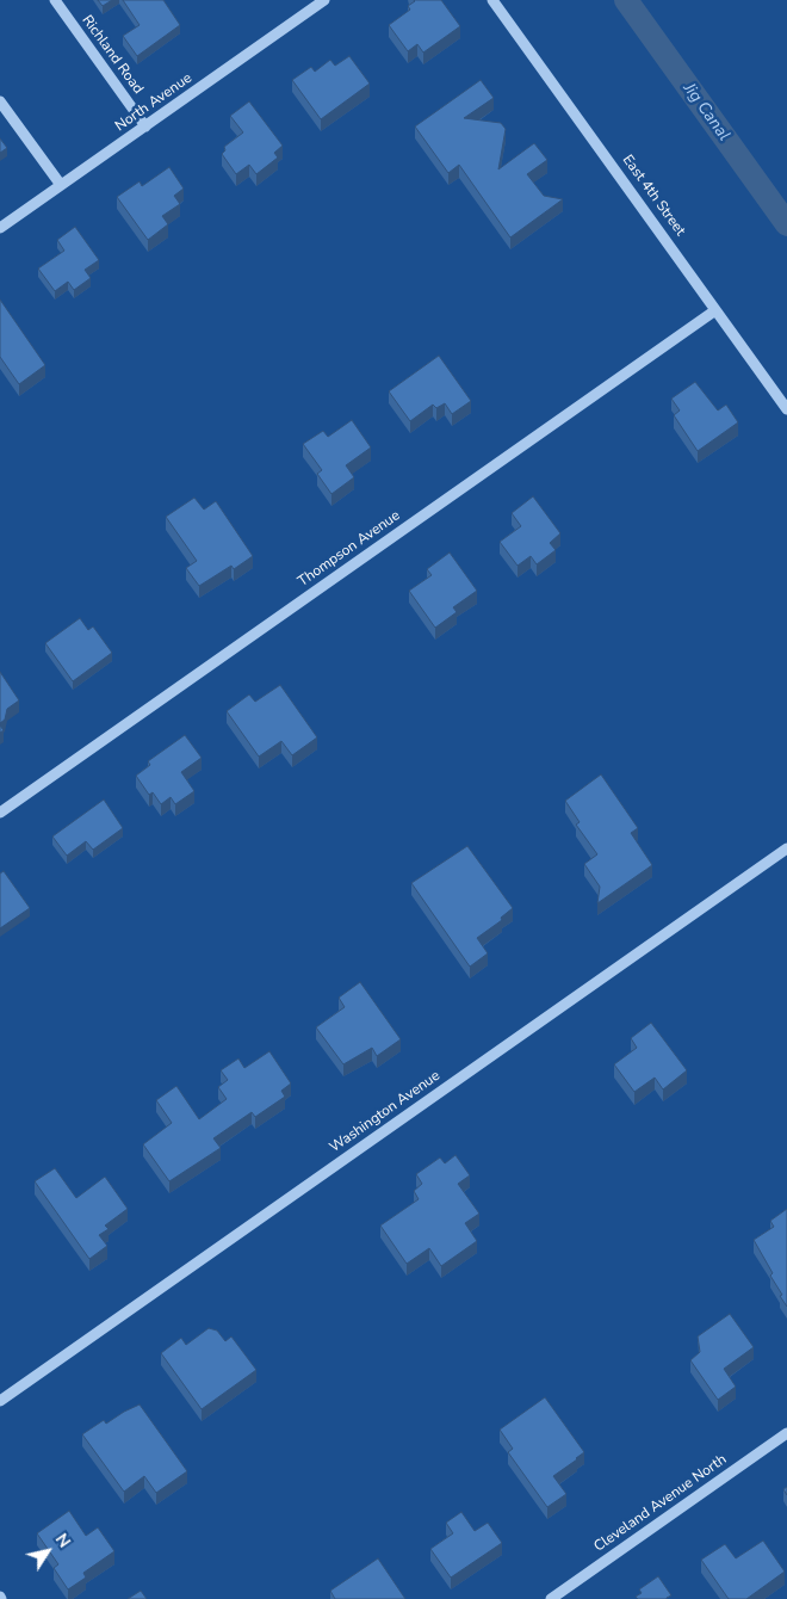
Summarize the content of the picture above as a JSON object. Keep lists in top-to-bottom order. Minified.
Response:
{"streets":{"street":["Richland Road","North Avenue","East 4th Street","Thompson Avenue","Washington Avenue","Cleveland Avenue North"]},"crossings":[["Richland Road","North Avenue"],["East 4th Street","Thompson Avenue"]],"water":["Jig Canal"],"north":"top right"}
